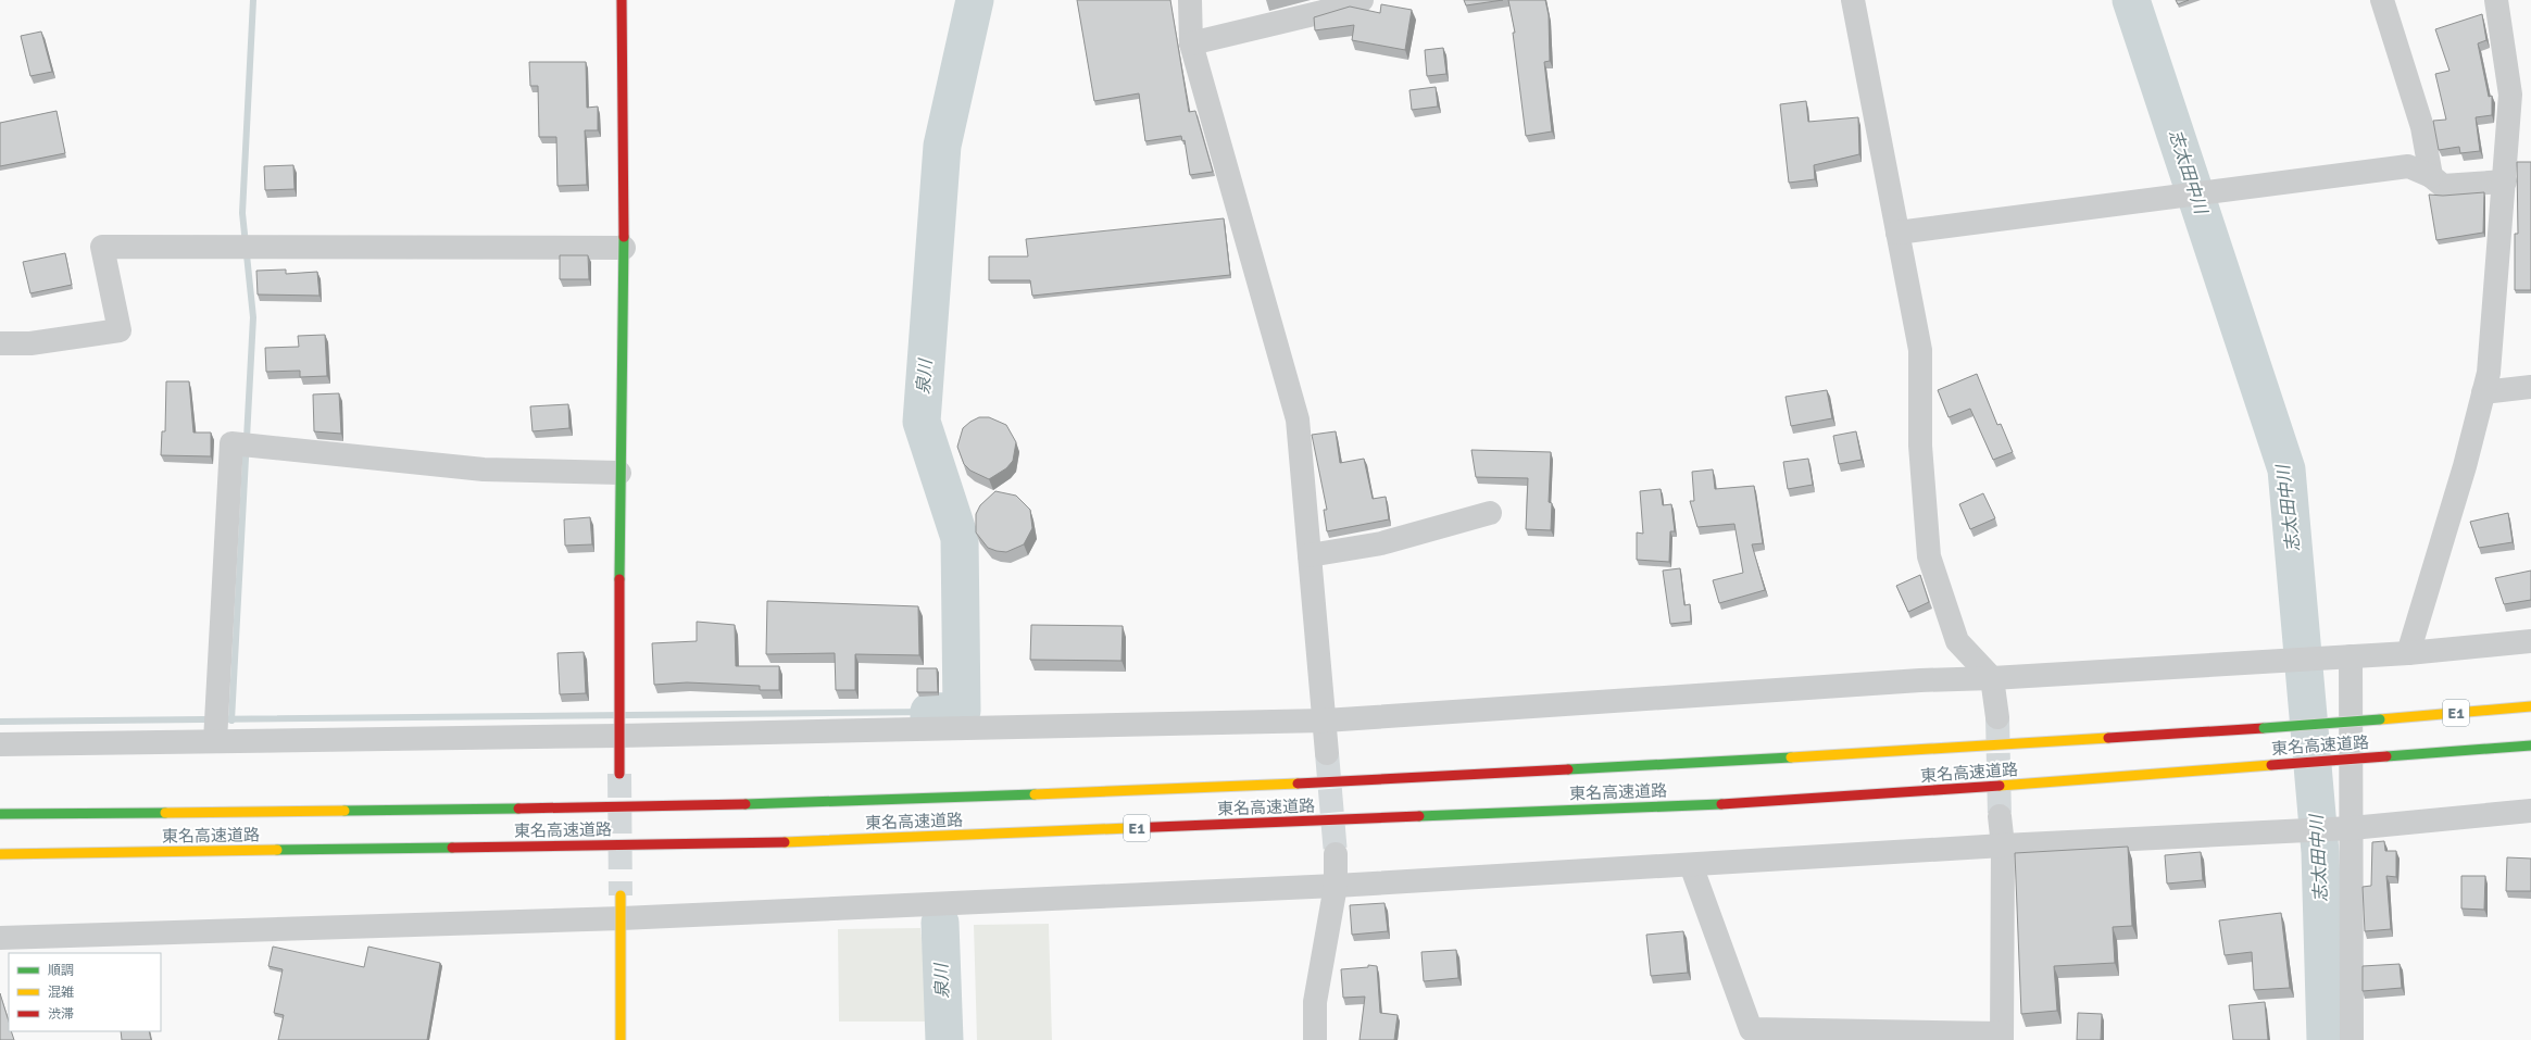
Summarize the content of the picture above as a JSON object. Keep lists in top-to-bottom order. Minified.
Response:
{"streets":{"main road":["E1","東名高速道路"]},"water":["志太田中川","泉川"],"legend":["順調","混雑","渋滞"]}
